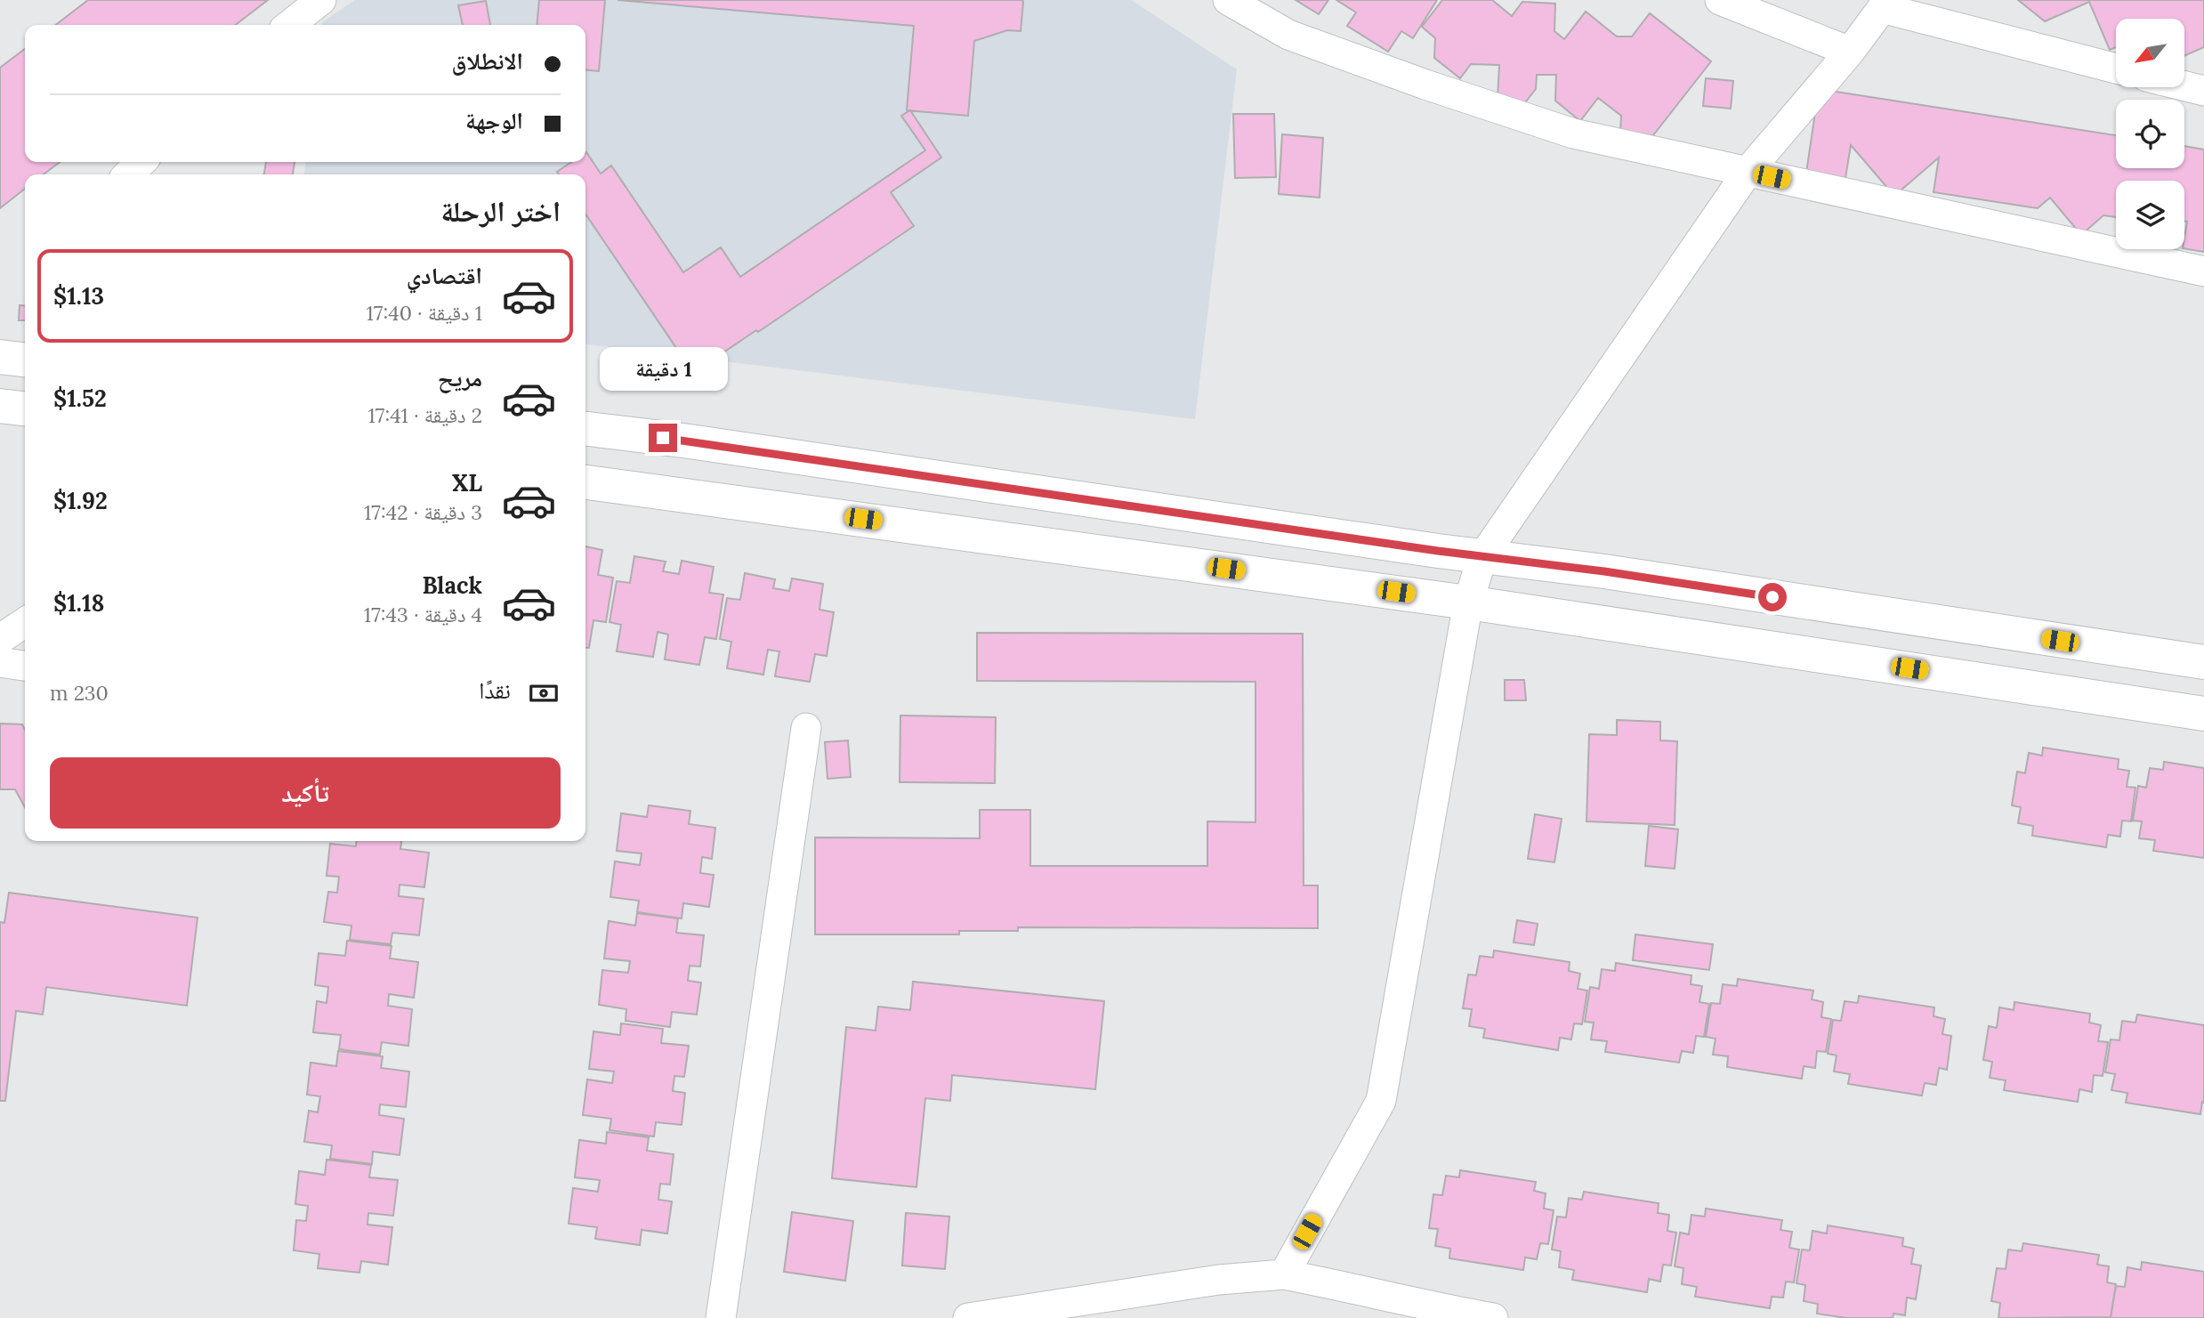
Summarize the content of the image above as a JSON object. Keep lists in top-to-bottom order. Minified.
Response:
{"north":"bottom left","page":{"banner":["الانطلاق","الوجهة"],"heading":"اختر الرحلة","list":[{"name":"اقتصادي","note":"1 دقيقة · 17:40","value":"$1.13"},{"name":"مريح","note":"2 دقيقة · 17:41","value":"$1.52"},{"name":"XL","note":"3 دقيقة · 17:42","value":"$1.92"},{"name":"Black","note":"4 دقيقة · 17:43","value":"$1.18"}],"bubble":"1 دقيقة","pay":["نقدًا","230 m"],"buttons":"تأكيد"}}
